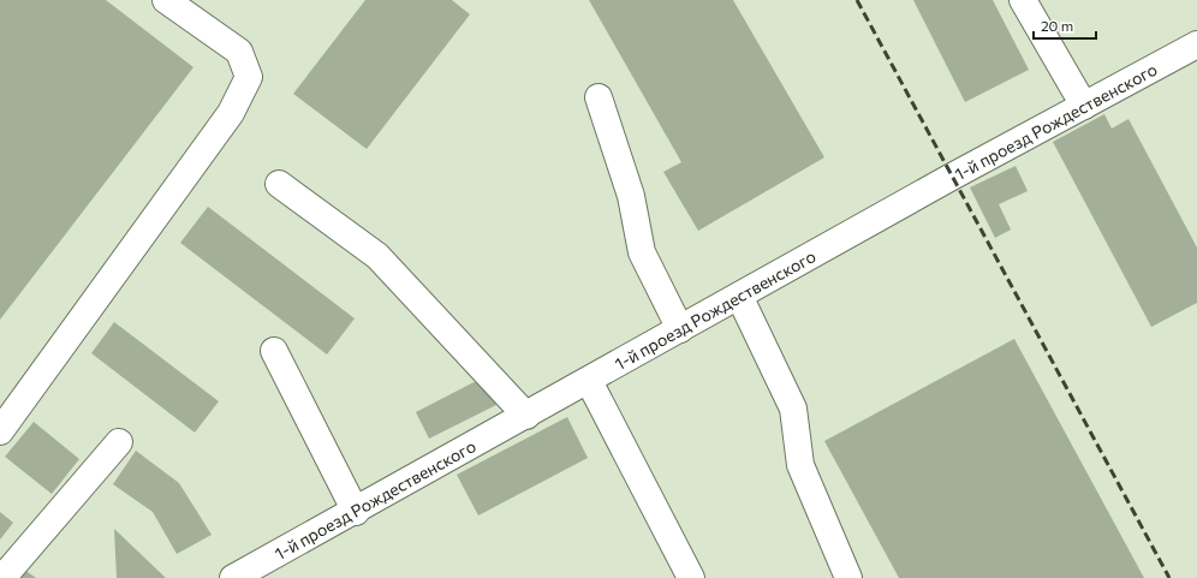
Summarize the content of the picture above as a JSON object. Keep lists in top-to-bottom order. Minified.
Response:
{"streets":{"street":["1-й проезд Рождественского"]},"scale_bar":"20 m"}
